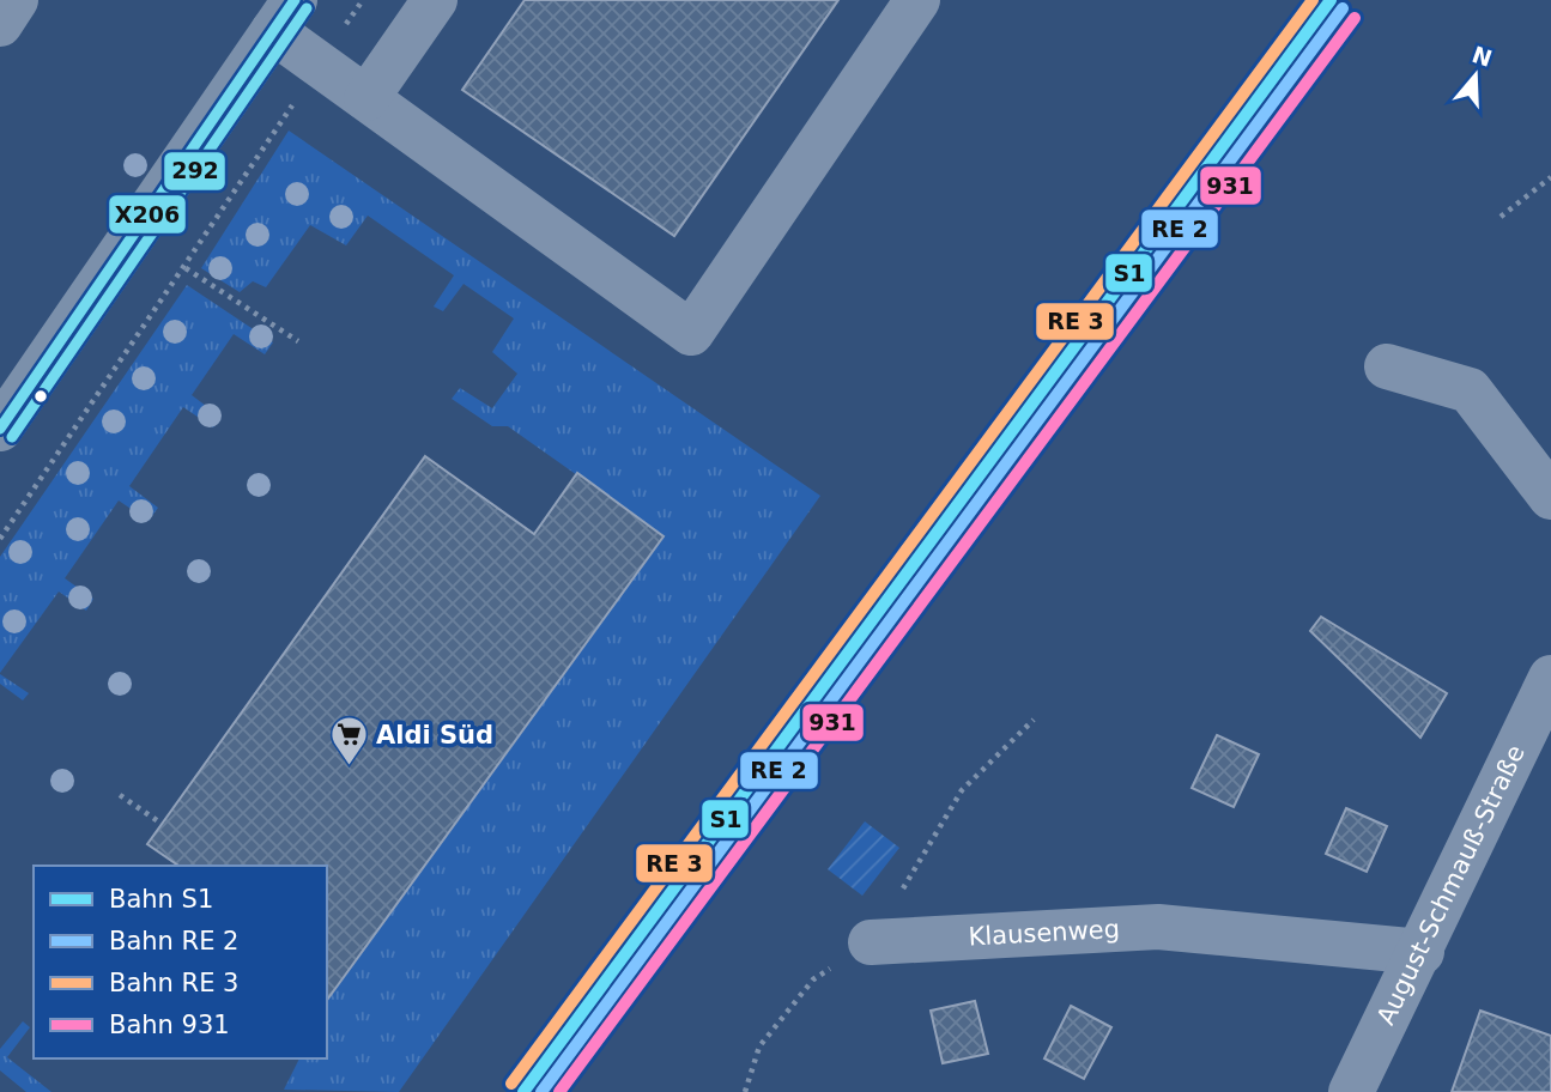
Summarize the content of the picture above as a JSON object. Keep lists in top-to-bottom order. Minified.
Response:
{"streets":{"street":["August-Schmauß-Straße","Klausenweg"]},"crossings":[["August-Schmauß-Straße","Klausenweg"]],"places":{"supermarket":["Aldi Süd"]},"lines":["rail line S1","transit line X206","transit line 292","rail line 931"],"legend":["Bahn S1","Bahn RE 2","Bahn RE 3","Bahn 931"],"north":"top"}
